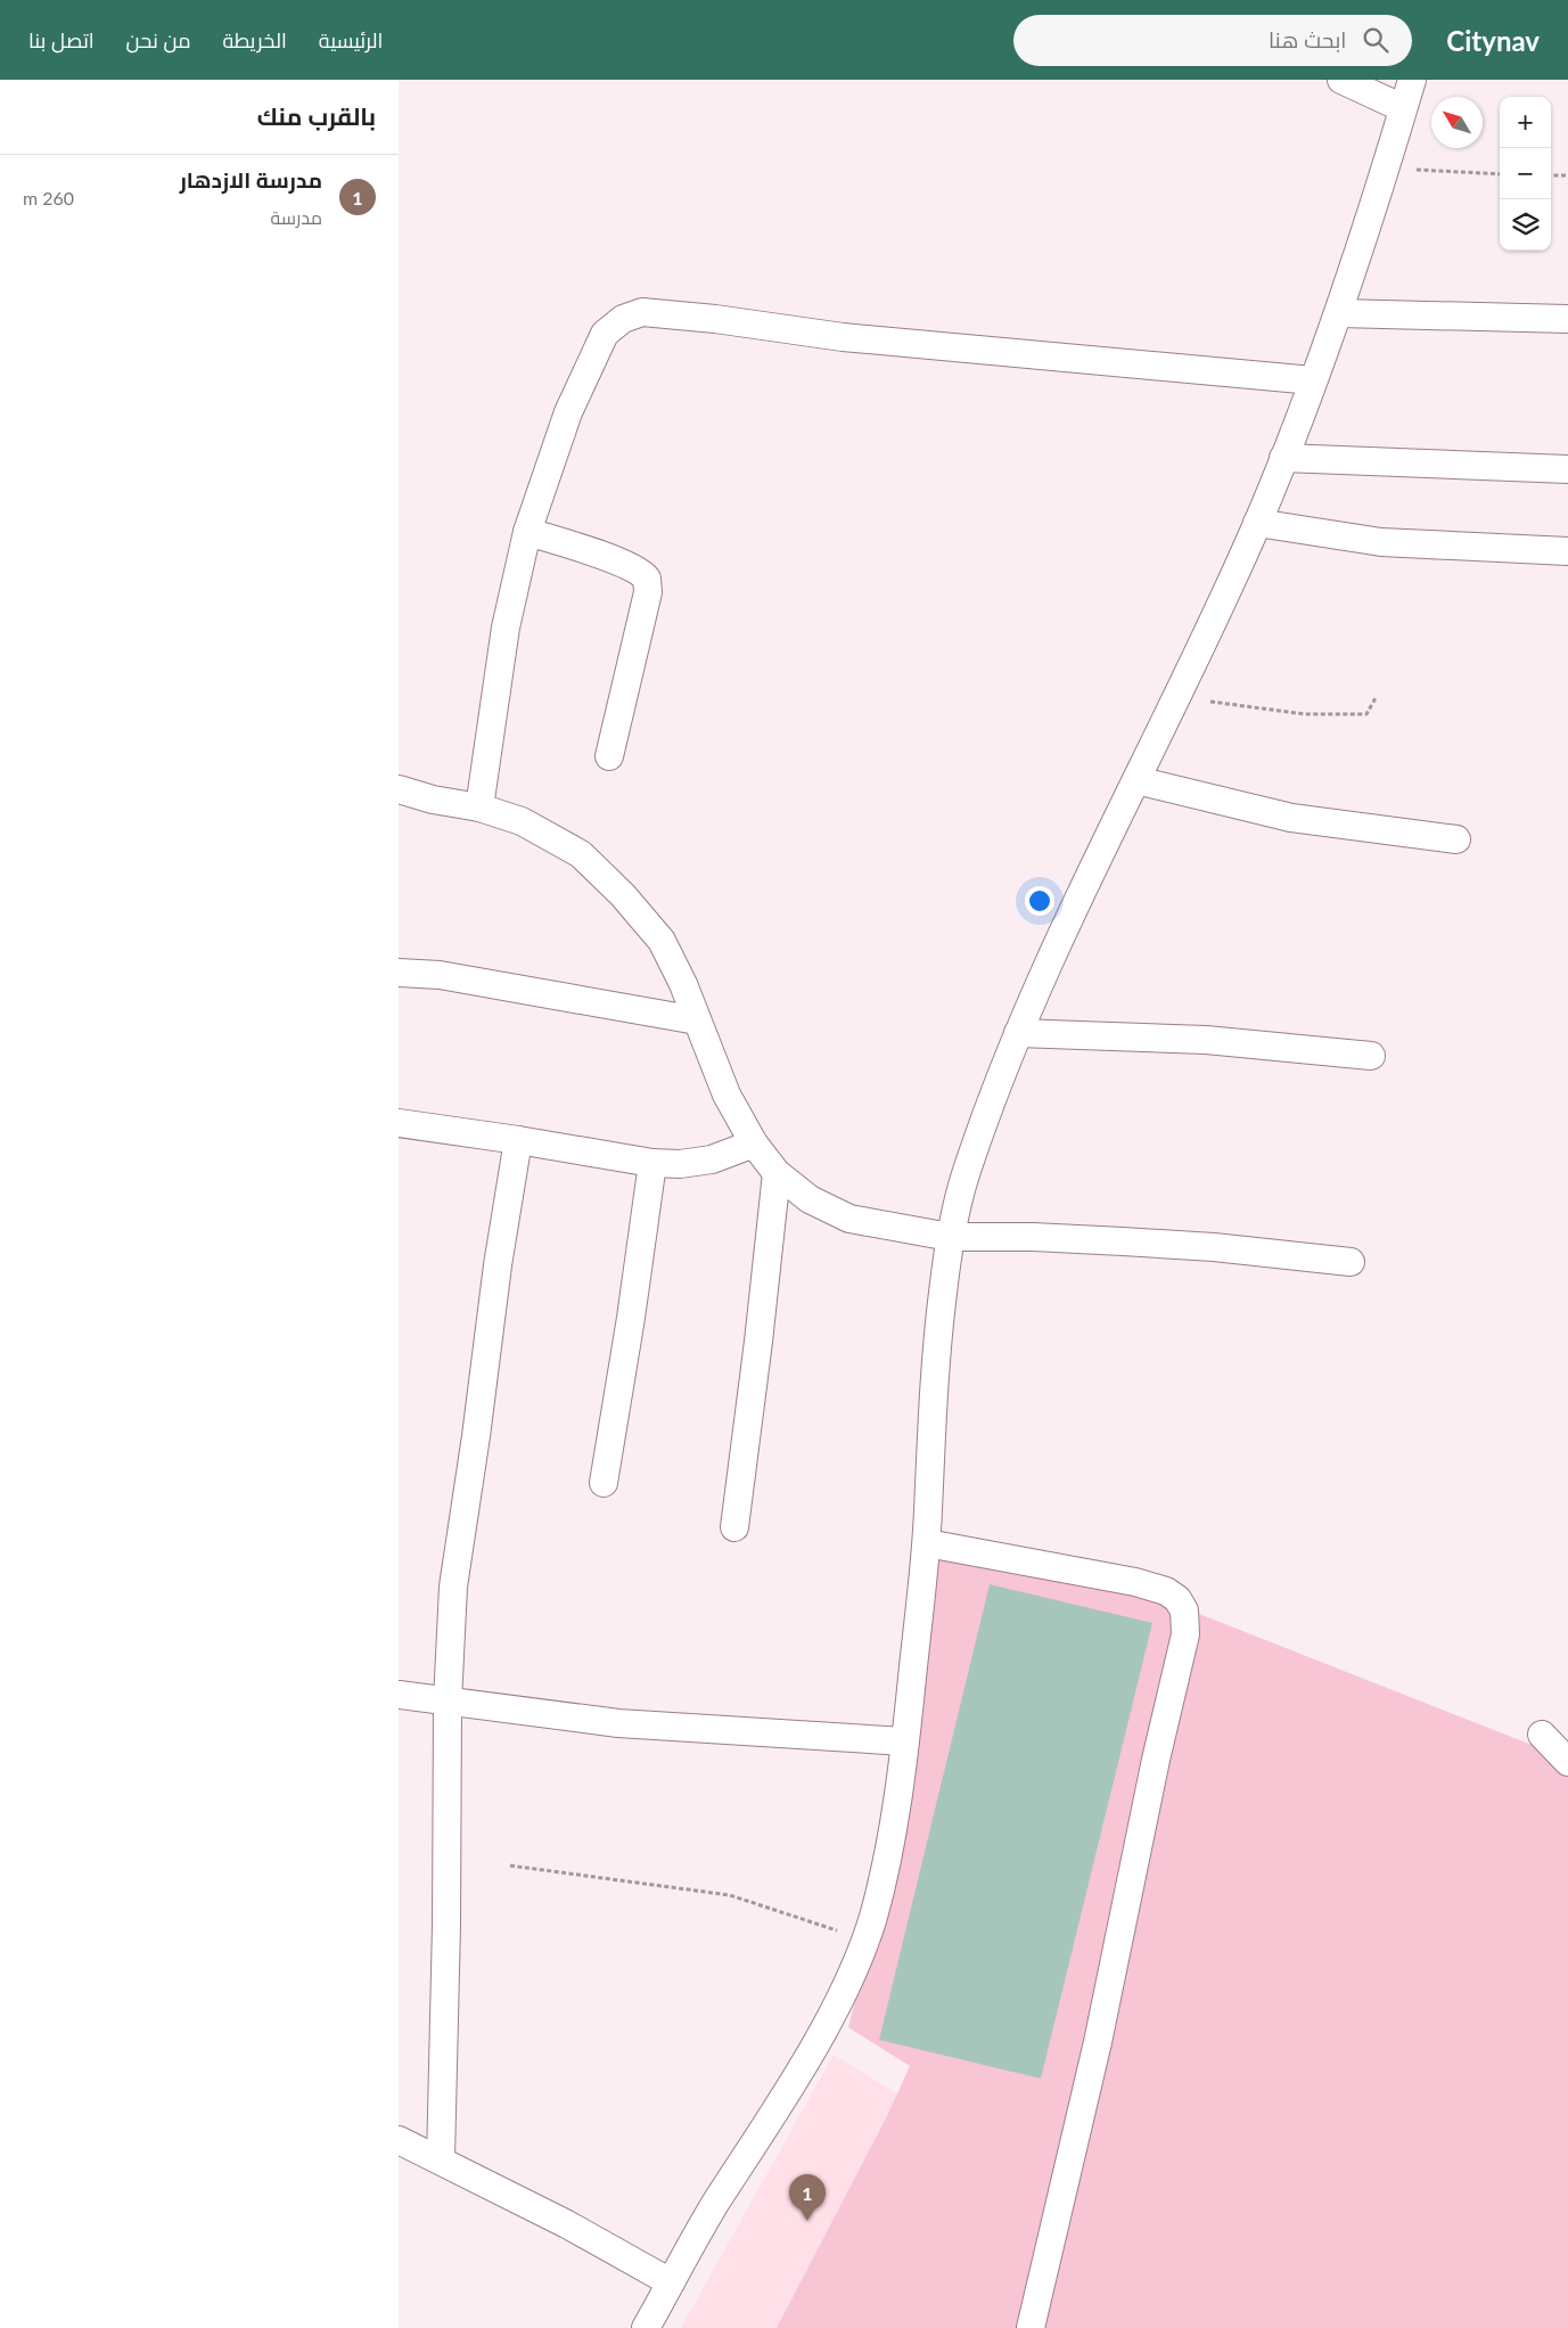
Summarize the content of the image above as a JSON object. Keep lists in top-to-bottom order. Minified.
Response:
{"north":"top left","page":{"header":"Citynav","search":"ابحث هنا","nav":["الرئيسية","الخريطة","من نحن","اتصل بنا"],"heading":"بالقرب منك","map_buttons":["+","−"],"list":[{"mark":"1","name":"مدرسة الازدهار","note":"مدرسة","value":"260 m"}],"pins":"1"}}
